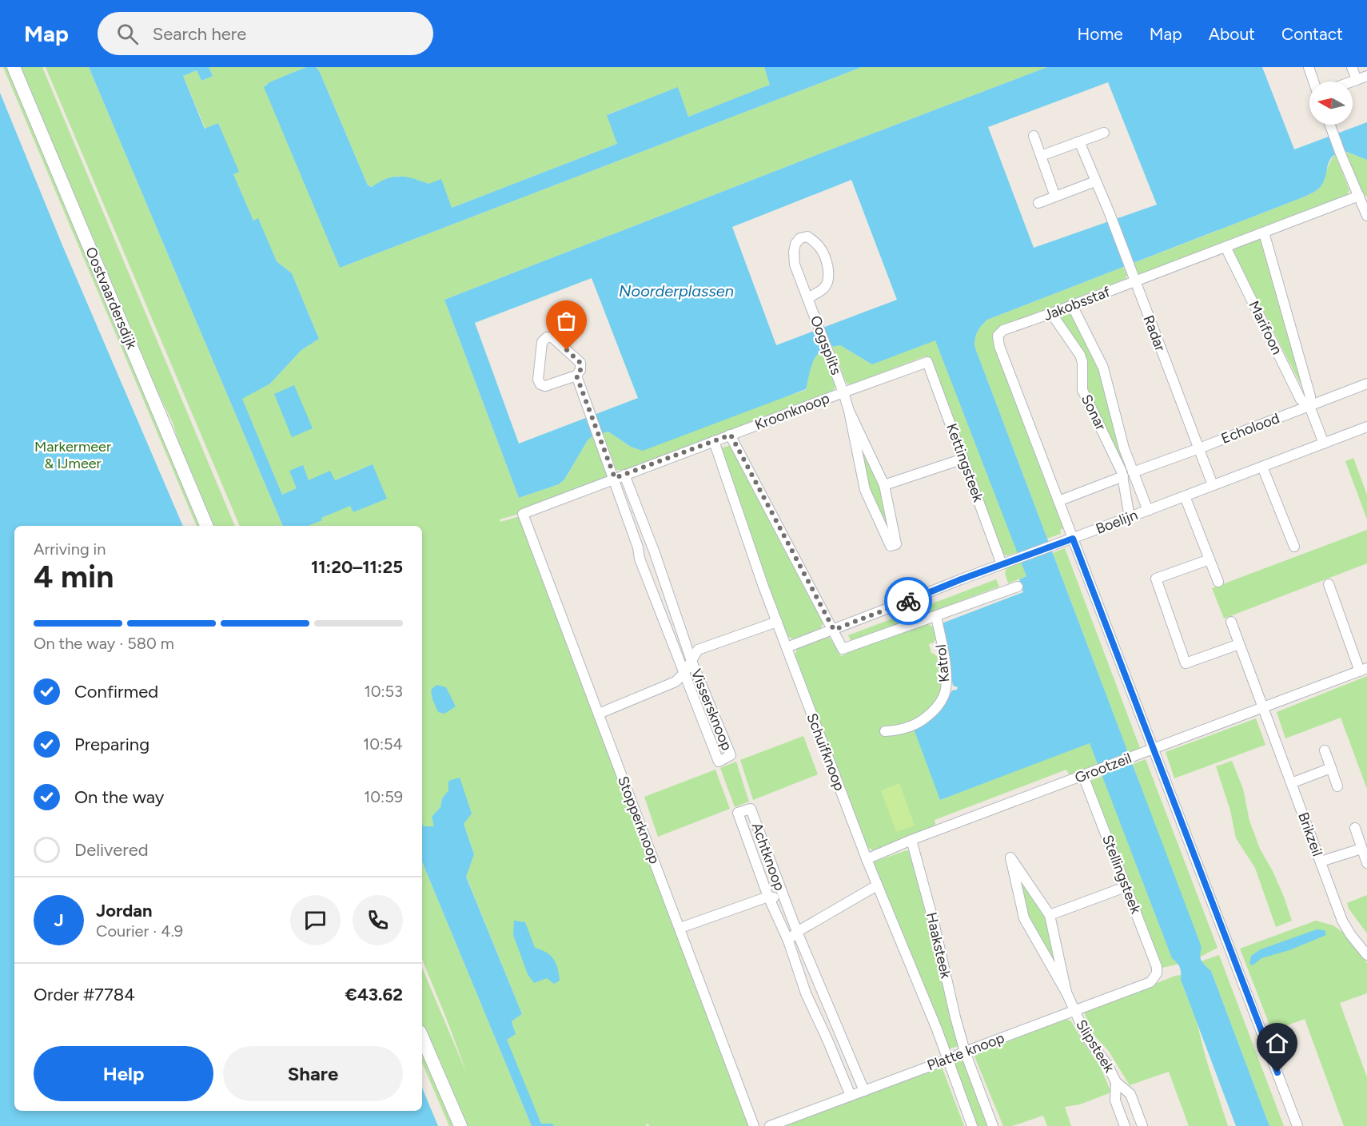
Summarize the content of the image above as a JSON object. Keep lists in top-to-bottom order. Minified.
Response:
{"streets":{"main road":["Oostvaardersdijk"],"street":["Jakobsstaf","Marifoon","Radar","Oogsplits","Kroonknoop","Sonar","Echolood","Kettingsteek","Boelijn","Katrol","Vissersknoop","Schuifknoop","Grootzeil","Stopperknoop","Brikzeil","Achtknoop","Stellingsteek","Haaksteek","Slipsteek","Platte knoop"]},"crossings":[["Jakobsstaf","Marifoon"],["Jakobsstaf","Radar"],["Jakobsstaf","Sonar"],["Jakobsstaf","Boelijn"],["Jakobsstaf","Grootzeil"],["Marifoon","Echolood"],["Marifoon","Boelijn"],["Radar","Echolood"],["Radar","Boelijn"],["Oogsplits","Kroonknoop"],["Kroonknoop","Kettingsteek"],["Kroonknoop","Vissersknoop"],["Kroonknoop","Schuifknoop"],["Kroonknoop","Stopperknoop"],["Sonar","Echolood"],["Sonar","Boelijn"],["Kettingsteek","Boelijn"],["Boelijn","Schuifknoop"],["Schuifknoop","Grootzeil"],["Schuifknoop","Platte knoop"],["Grootzeil","Brikzeil"],["Grootzeil","Stellingsteek"],["Grootzeil","Haaksteek"],["Achtknoop","Platte knoop"],["Stellingsteek","Platte knoop"],["Haaksteek","Platte knoop"],["Slipsteek","Platte knoop"]],"water":["Noorderplassen"],"parks":["Markermeer & IJmeer"],"north":"left","page":{"header":"Map","search":"Search here","nav":["Home","Map","About","Contact"],"heading":["4 min","Arriving in","11:20–11:25"],"panel":["Jordan","Courier · 4.9","Order #7784","€43.62"],"bar":"On the way · 580 m","list":[["Confirmed","10:53"],["Preparing","10:54"],["On the way","10:59"],"Delivered"],"round":"J","buttons":["Help","Share"]}}
